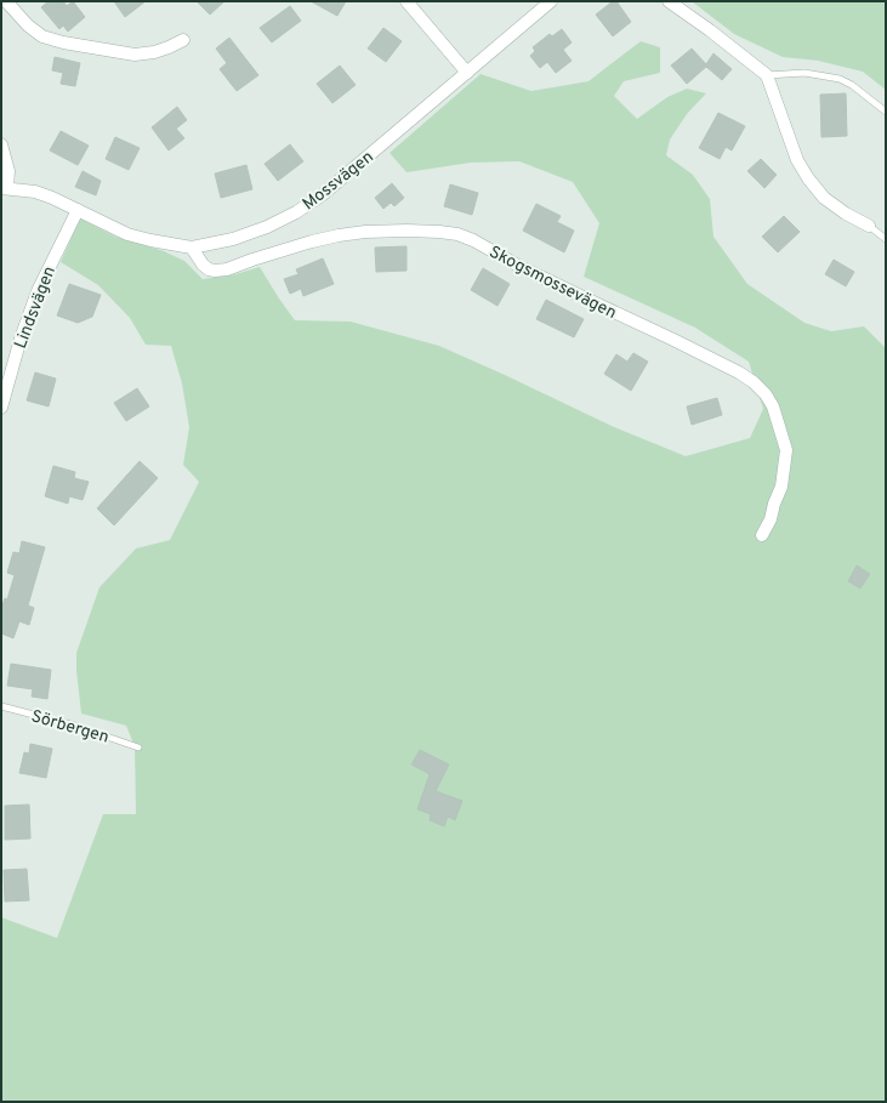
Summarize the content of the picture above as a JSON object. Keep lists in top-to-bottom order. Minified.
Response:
{"streets":{"street":["Mossvägen","Skogsmossevägen","Lindsvägen"],"lane":["Sörbergen"]},"crossings":[["Mossvägen","Skogsmossevägen"],["Mossvägen","Lindsvägen"]]}
